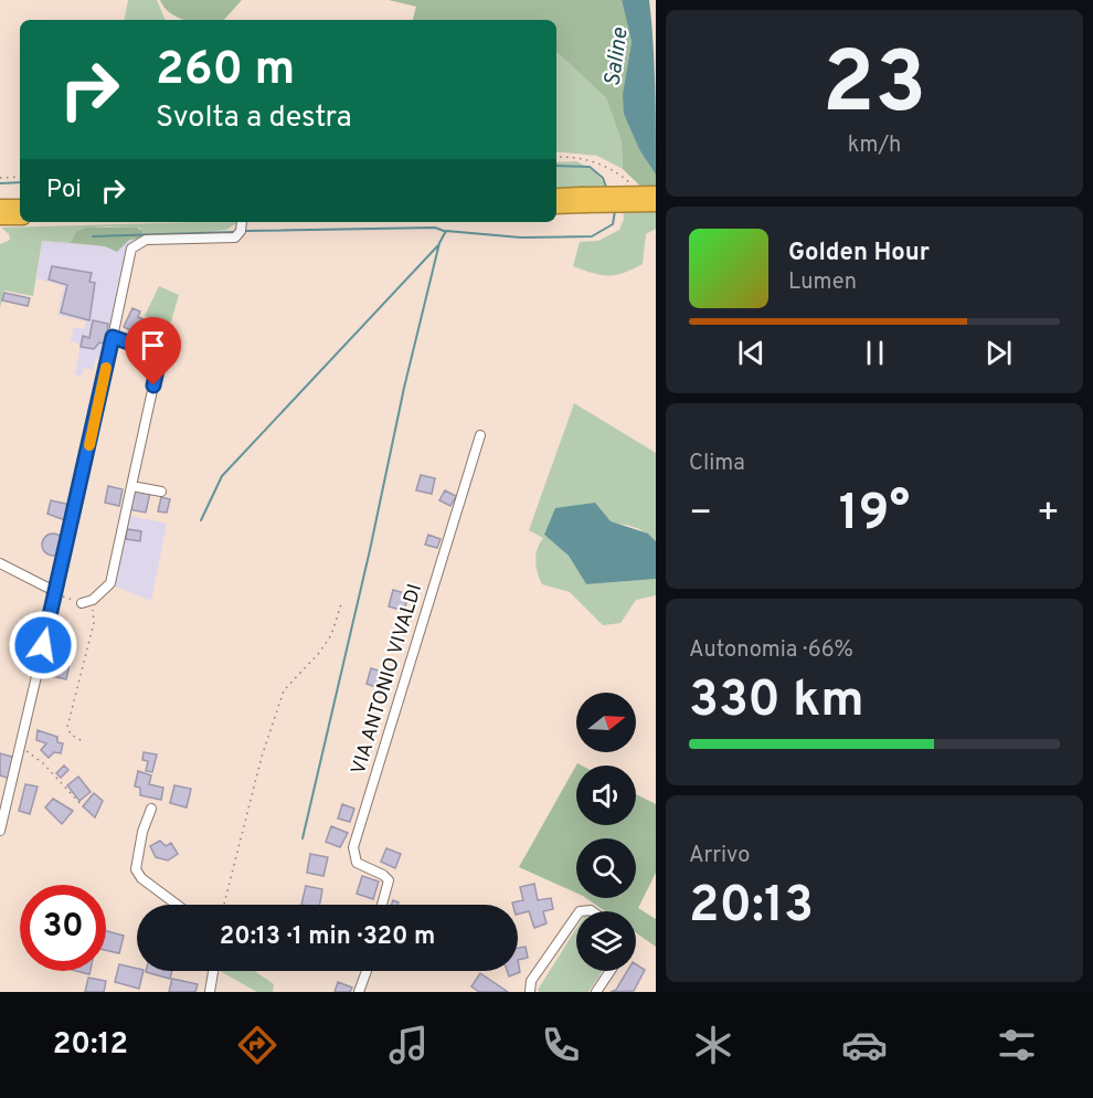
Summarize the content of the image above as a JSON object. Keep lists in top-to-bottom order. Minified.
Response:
{"streets":{"street":["VIA ANTONIO VIVALDI"]},"water":["Saline"],"north":"right","page":{"tile":[["23","km/h"],"Clima",["Autonomia · 66%","330 km"],["Arrivo","20:13"]],"turn":["260 m","Svolta a destra"],"then":"Poi","song":["Golden Hour","Lumen"],"heat":["−","19°","+"],"limit":"30","trip":"20:13 · 1 min · 320 m","tabs":"20:12"}}
